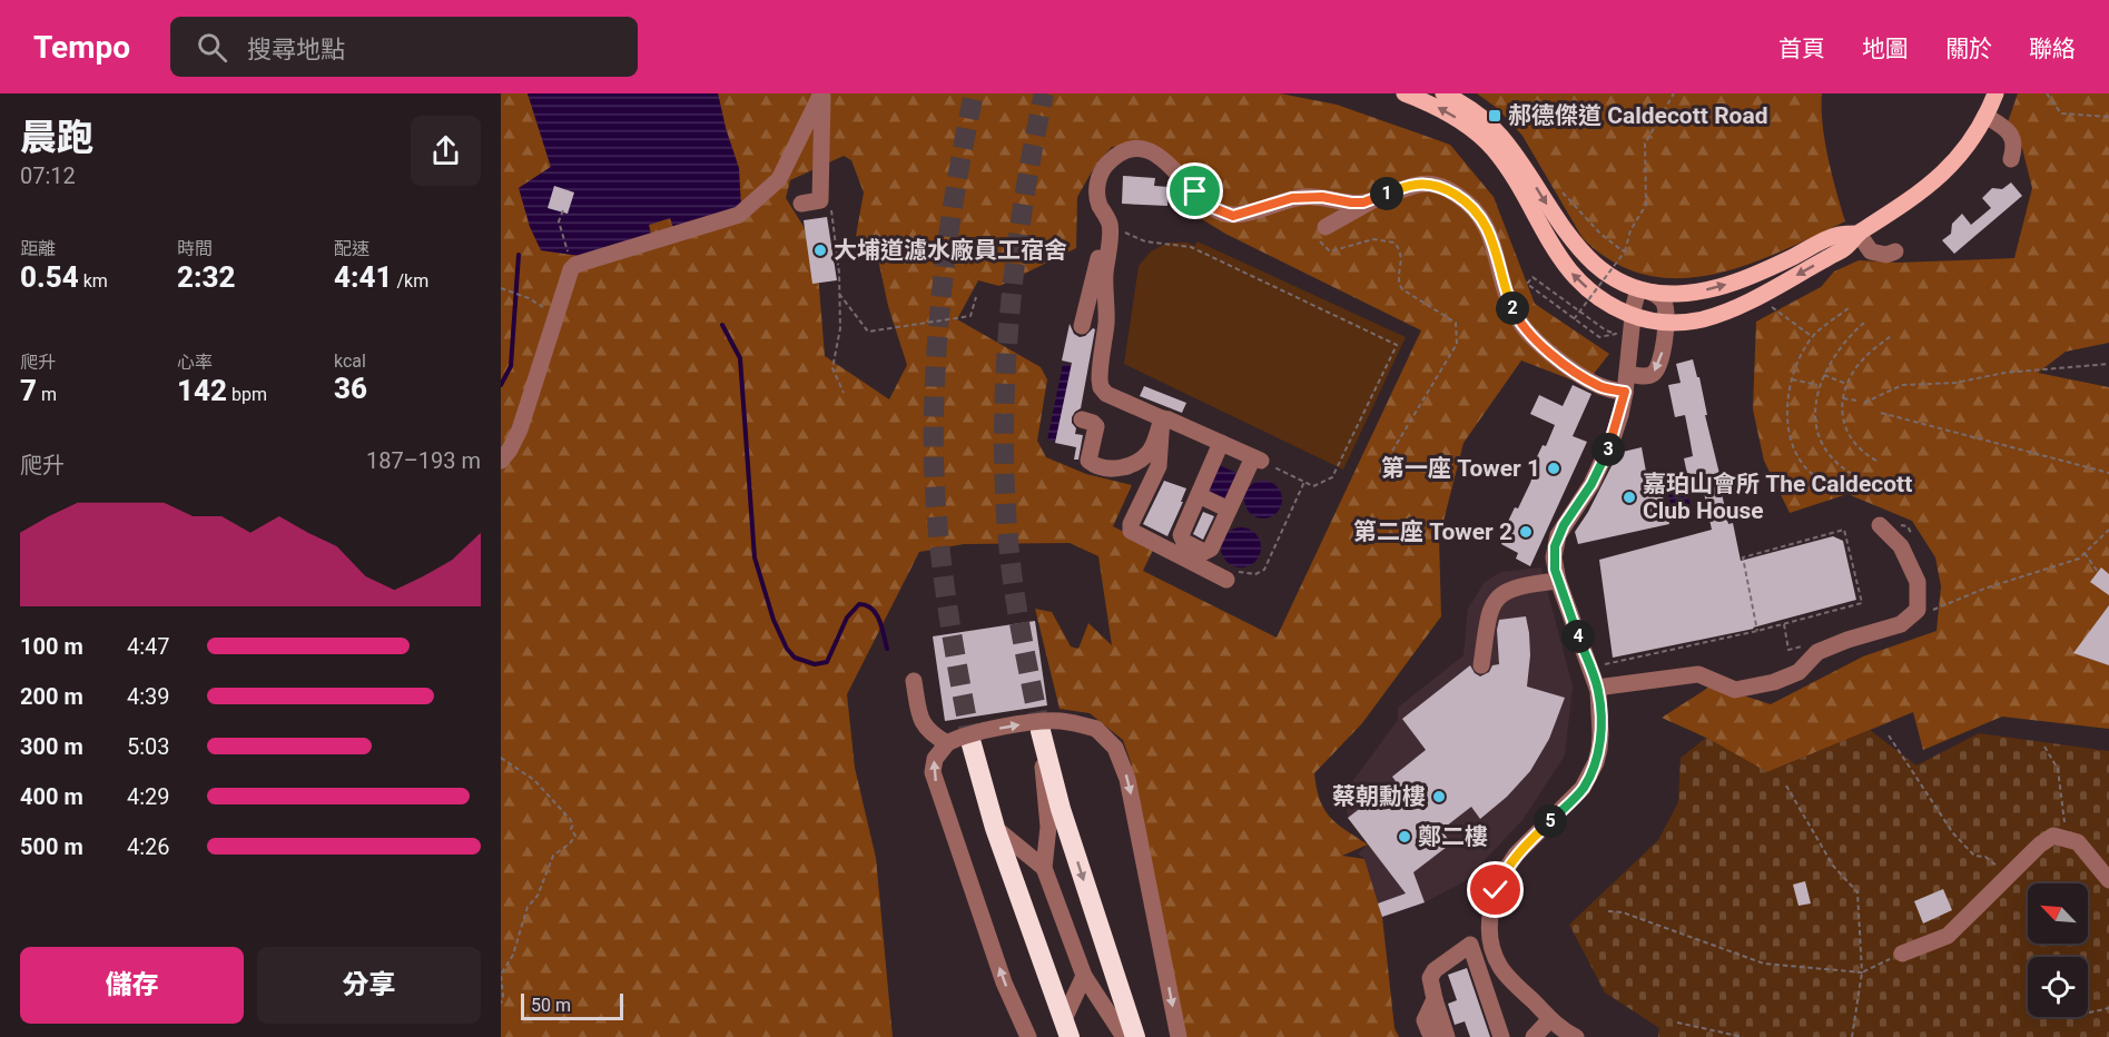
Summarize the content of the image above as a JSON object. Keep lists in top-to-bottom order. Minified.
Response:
{"places":{"transit":["郝德傑道 Caldecott Road"],"other":["大埔道濾水廠員工宿舍","第一座 Tower 1","嘉珀山會所 The Caldecott Club House","第二座 Tower 2","蔡朝勳樓","鄭二樓"]},"scale_bar":"50 m","north":"top left","page":{"header":"Tempo","search":"搜尋地點","nav":["首頁","地圖","關於","聯絡"],"heading":["晨跑","07:12"],"pins":["1","2","3","4","5"],"stats":[["距離","0.54 km"],["時間","2:32"],["配速","4:41 /km"],["爬升","7 m"],["心率","142 bpm"],["kcal","36"]],"chart":["爬升","187–193 m"],"list":[{"name":"100 m","note":"4:47"},{"name":"200 m","note":"4:39"},{"name":"300 m","note":"5:03"},{"name":"400 m","note":"4:29"},{"name":"500 m","note":"4:26"}],"buttons":["儲存","分享"],"scale":"50 m"}}
